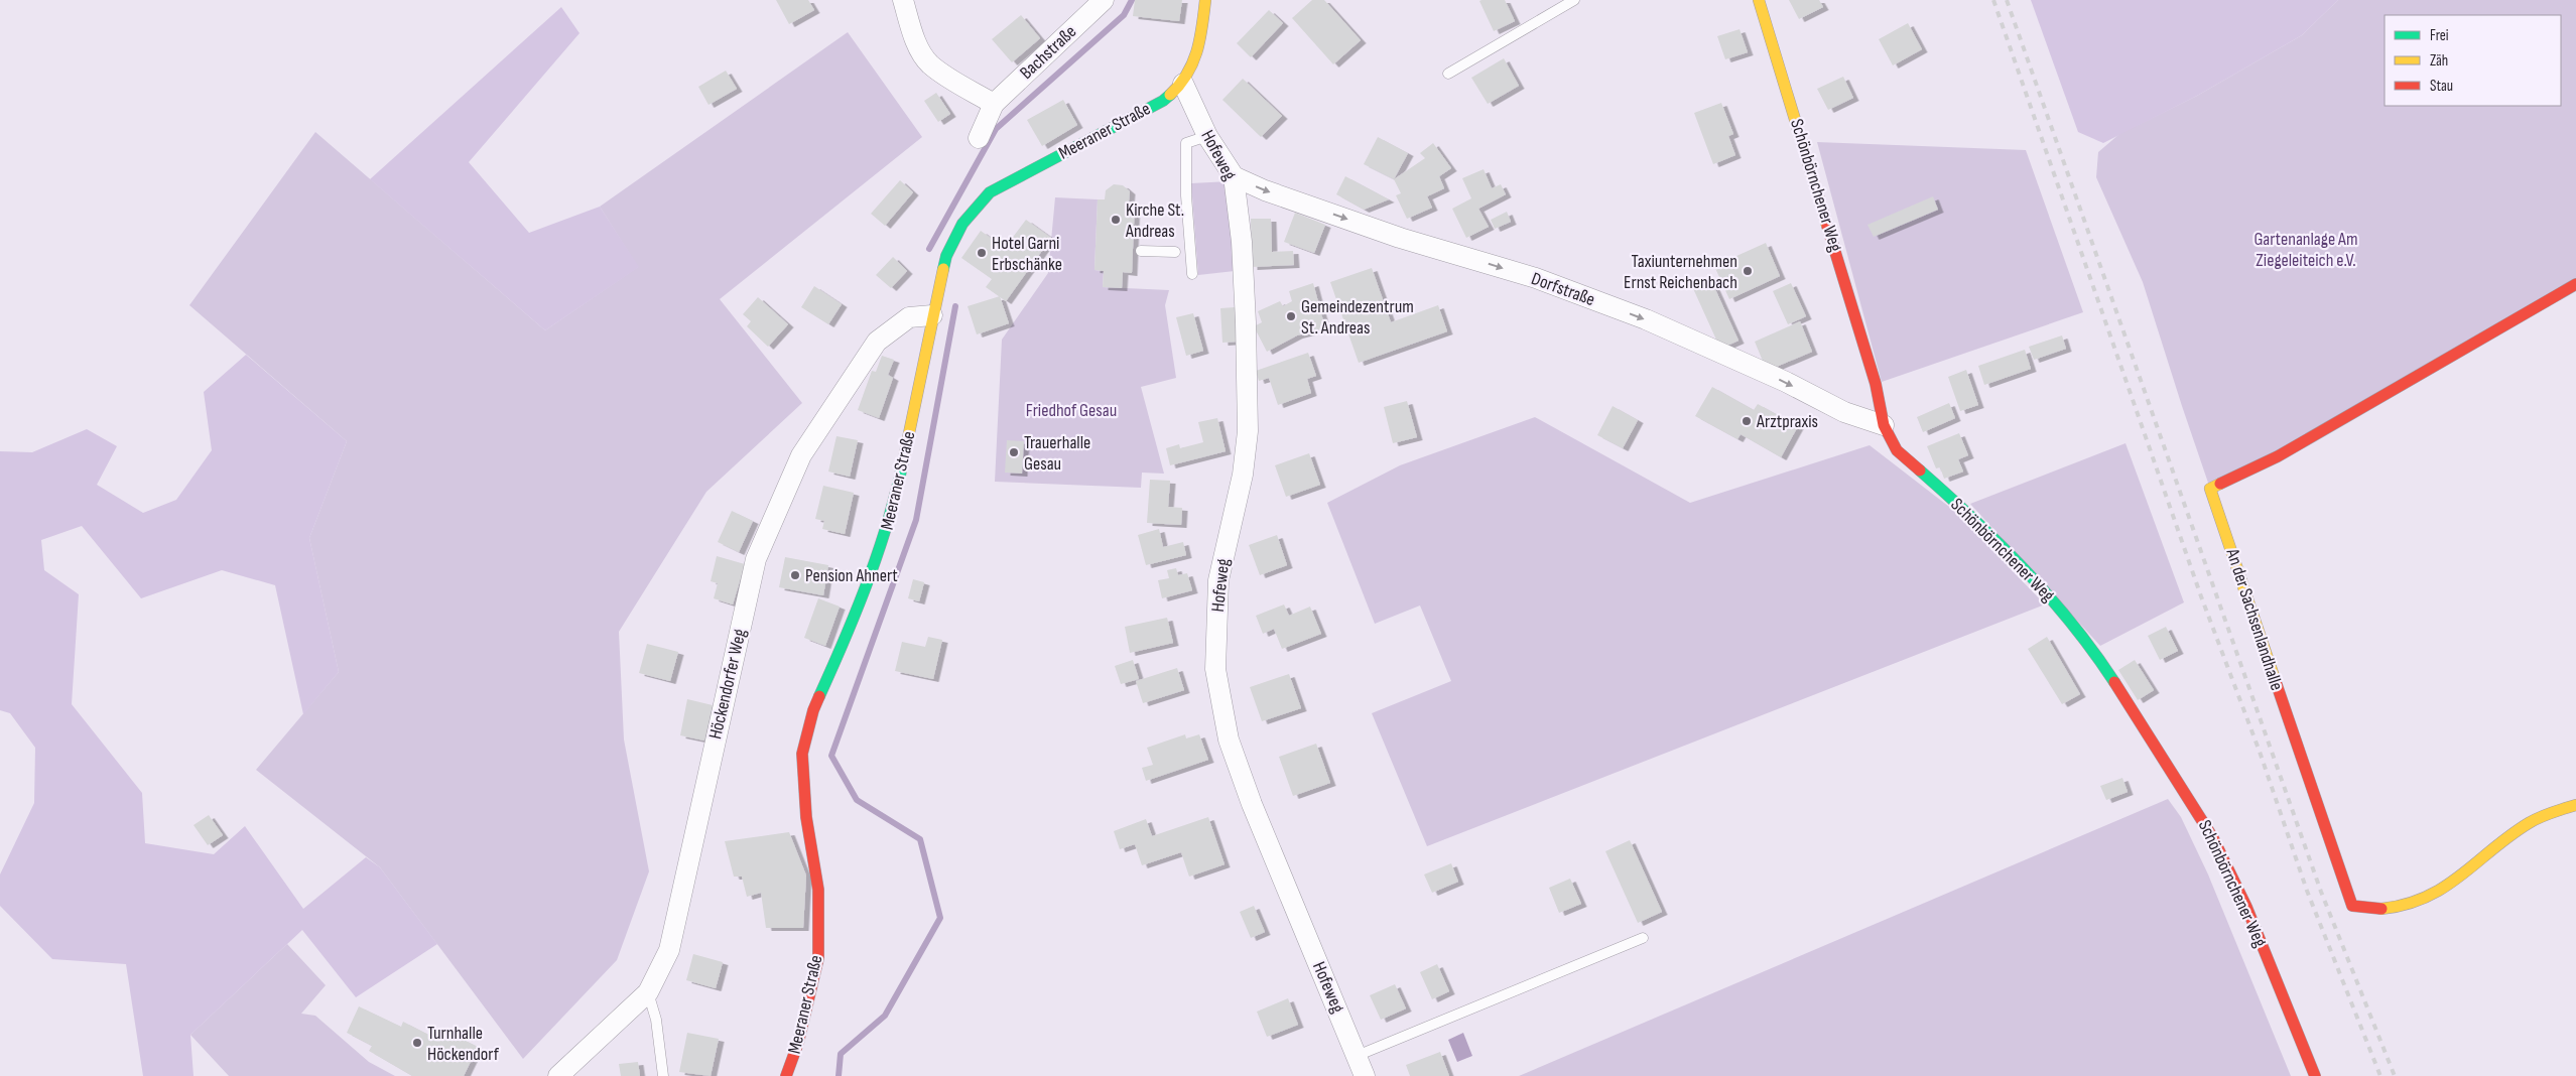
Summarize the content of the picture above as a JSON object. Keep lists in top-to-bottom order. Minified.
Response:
{"streets":{"street":["Bachstraße","Meeraner Straße","Hofeweg","Schönbörnchener Weg","Dorfstraße","An der Sachsenlandhalle","Höckendorfer Weg"]},"crossings":[["Meeraner Straße","Hofeweg"],["Meeraner Straße","Höckendorfer Weg"],["Hofeweg","Dorfstraße"],["Schönbörnchener Weg","Dorfstraße"]],"one_way":["Dorfstraße"],"parks":["Gartenanlage Am Ziegeleiteich e.V.","Friedhof Gesau"],"places":["Kirche St. Andreas","Hotel Garni Erbschänke","Taxiunternehmen Ernst Reichenbach","Gemeindezentrum St. Andreas","Arztpraxis","Trauerhalle Gesau","Pension Ahnert","Turnhalle Höckendorf"],"legend":["Frei","Zäh","Stau"]}
